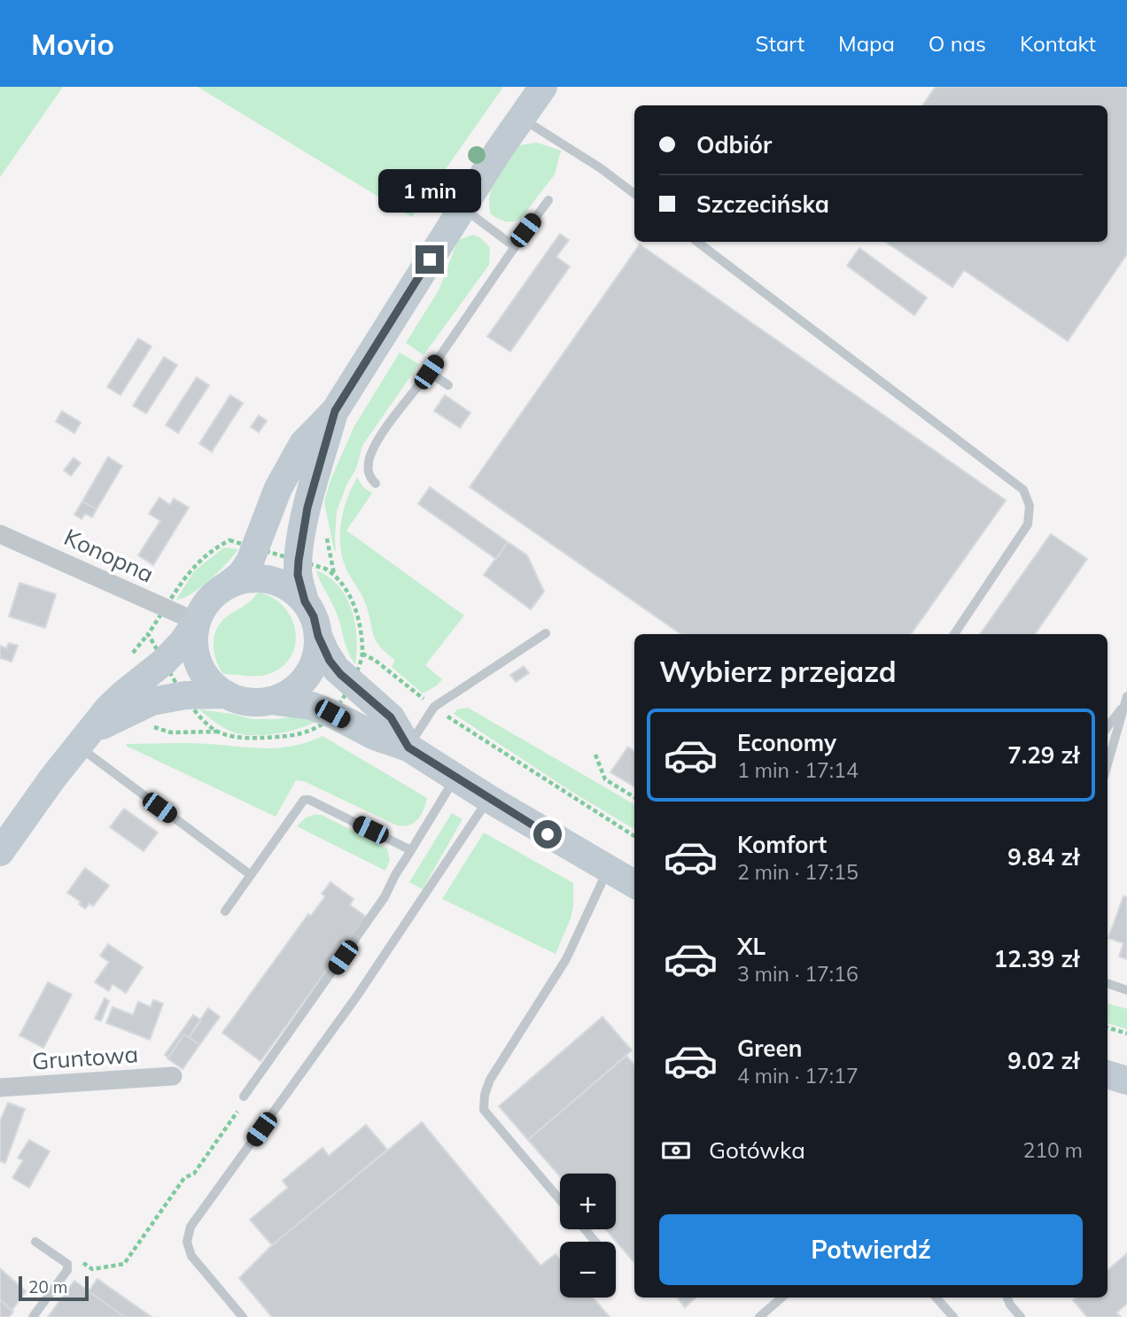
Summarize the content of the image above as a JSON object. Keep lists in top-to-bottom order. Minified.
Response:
{"streets":{"street":["Konopna","Gruntowa"]},"scale_bar":"20 m","page":{"header":"Movio","nav":["Start","Mapa","O nas","Kontakt"],"banner":["Odbiór","Szczecińska"],"bubble":"1 min","heading":"Wybierz przejazd","list":[{"name":"Economy","note":"1 min · 17:14","value":"7.29 zł"},{"name":"Komfort","note":"2 min · 17:15","value":"9.84 zł"},{"name":"XL","note":"3 min · 17:16","value":"12.39 zł"},{"name":"Green","note":"4 min · 17:17","value":"9.02 zł"}],"pay":["Gotówka","210 m"],"map_buttons":["+","−"],"buttons":"Potwierdź","scale":"20 m"}}
